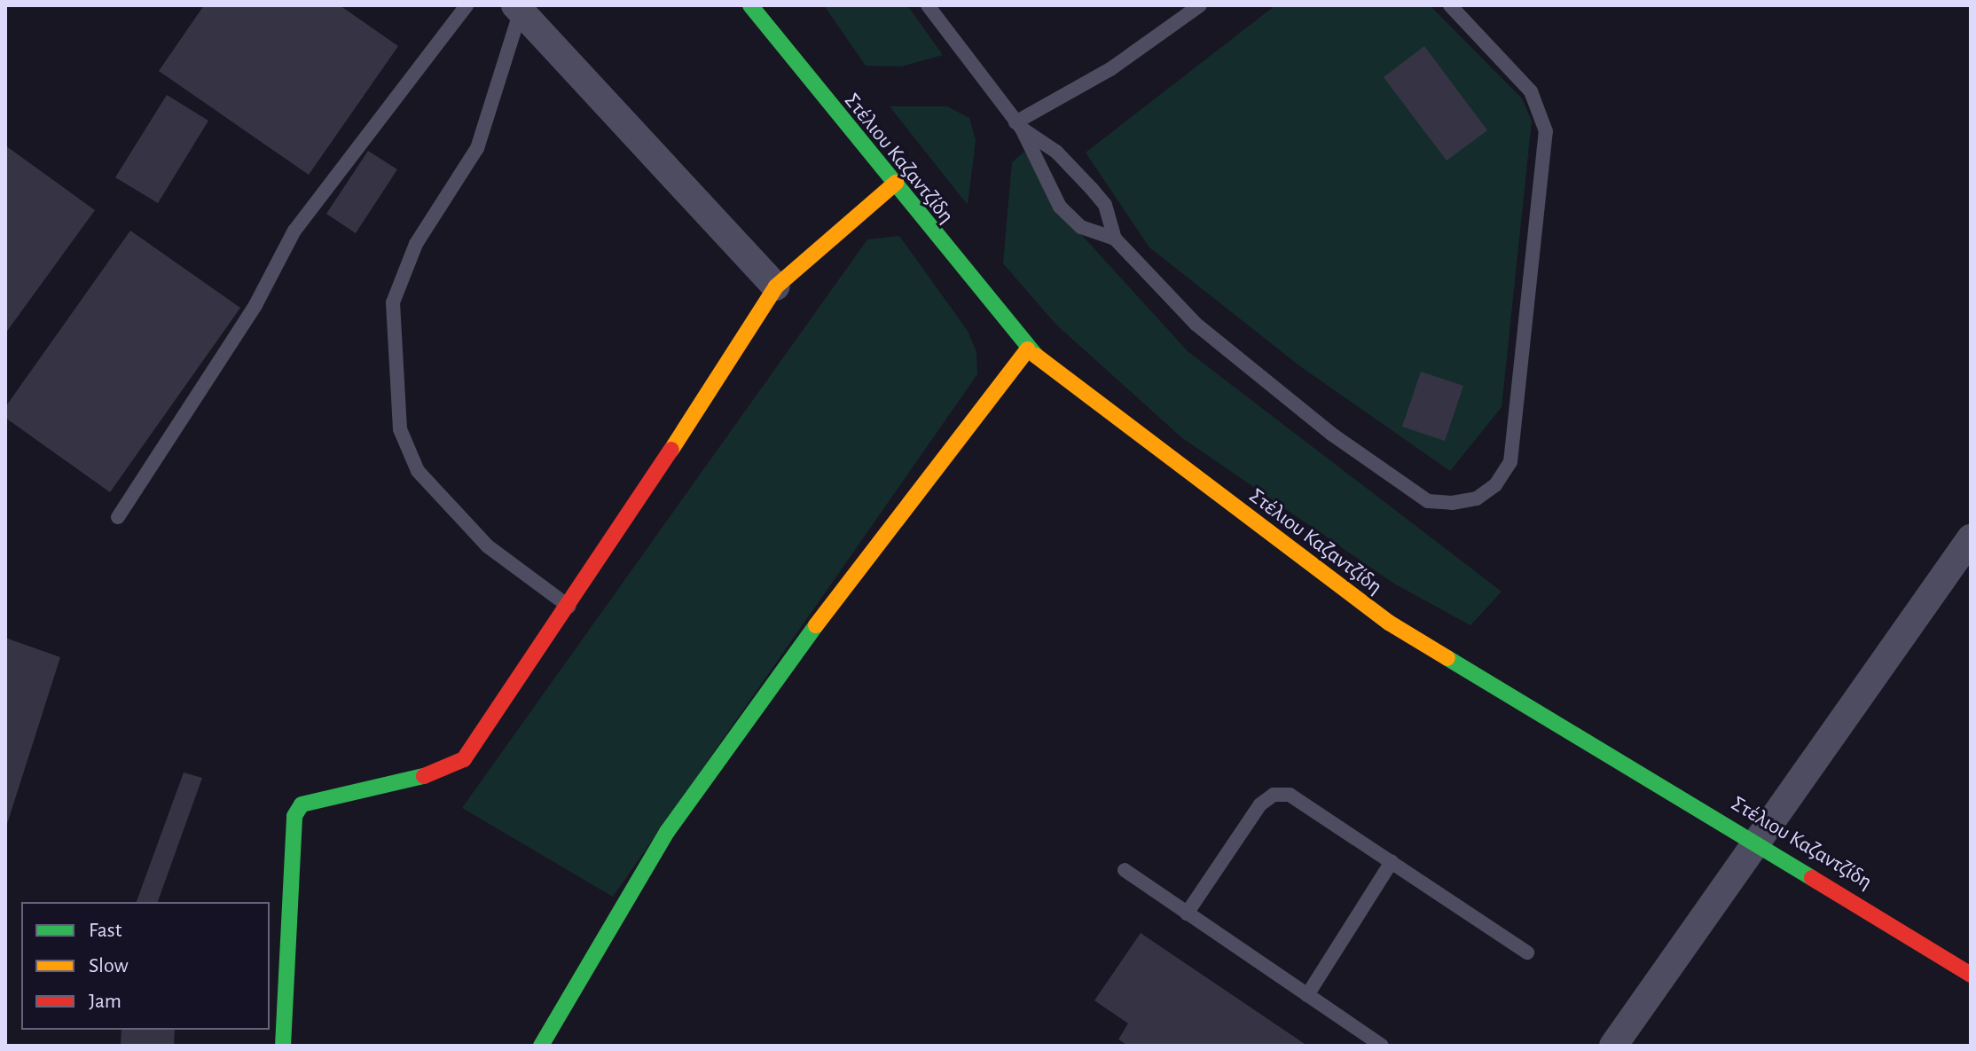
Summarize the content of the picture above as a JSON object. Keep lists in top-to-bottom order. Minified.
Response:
{"streets":{"street":["Στέλιου Καζαντζίδη"]},"legend":["Fast","Slow","Jam"]}
